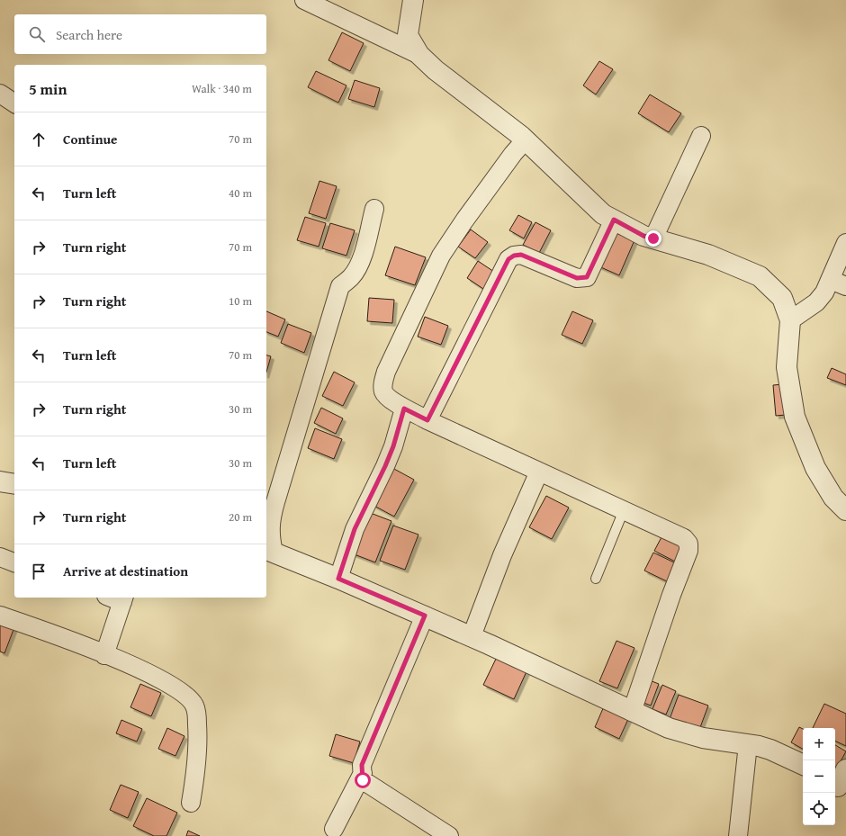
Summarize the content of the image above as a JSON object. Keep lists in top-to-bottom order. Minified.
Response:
{"page":{"search":"Search here","heading":["5 min","Walk · 340 m"],"list":[["Continue","70 m"],["Turn left","40 m"],["Turn right","70 m"],["Turn right","10 m"],["Turn left","70 m"],["Turn right","30 m"],["Turn left","30 m"],["Turn right","20 m"],"Arrive at destination"],"map_buttons":["+","−"]}}
